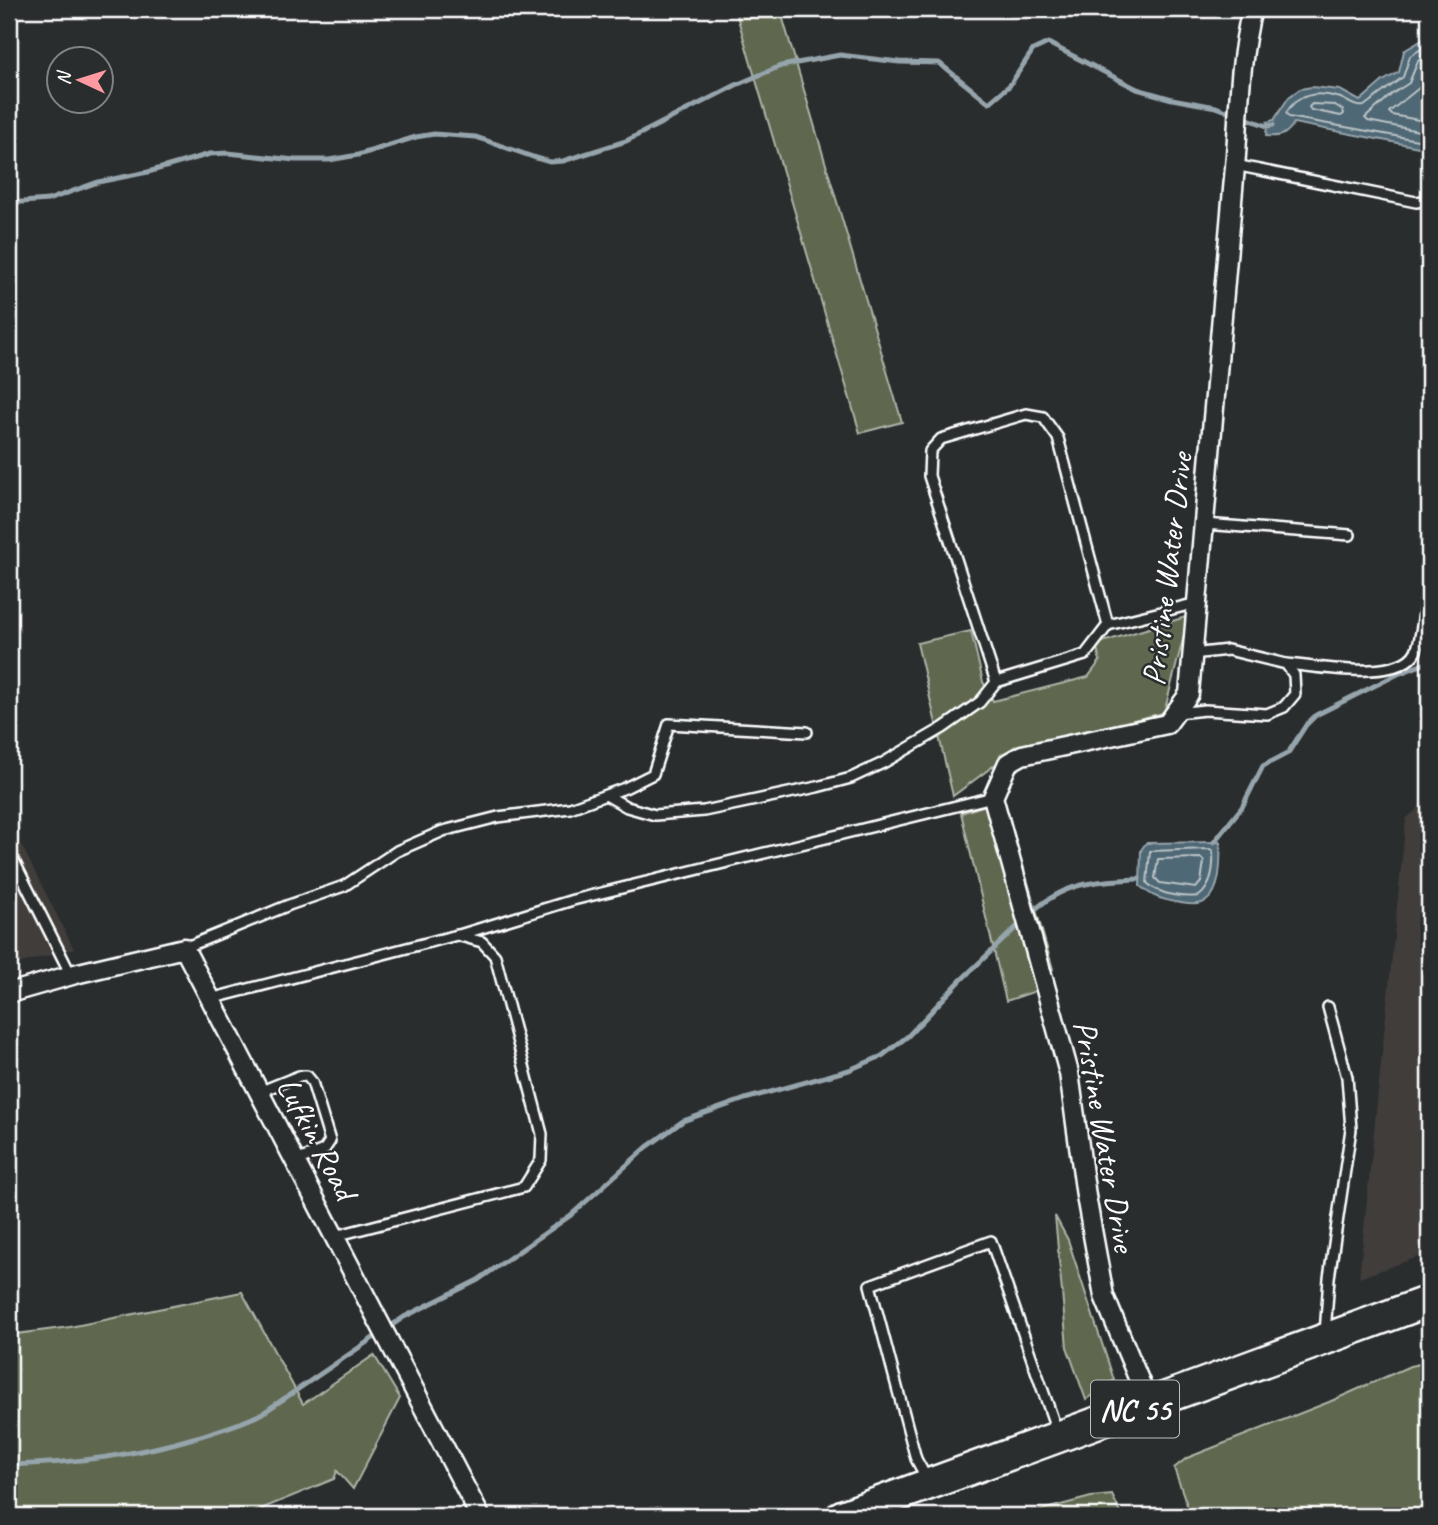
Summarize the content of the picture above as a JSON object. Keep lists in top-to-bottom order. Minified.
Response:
{"streets":{"highway":["NC 55"],"street":["Pristine Water Drive","Lufkin Road"]},"crossings":[["Pristine Water Drive","NC 55"]],"north":"left"}
